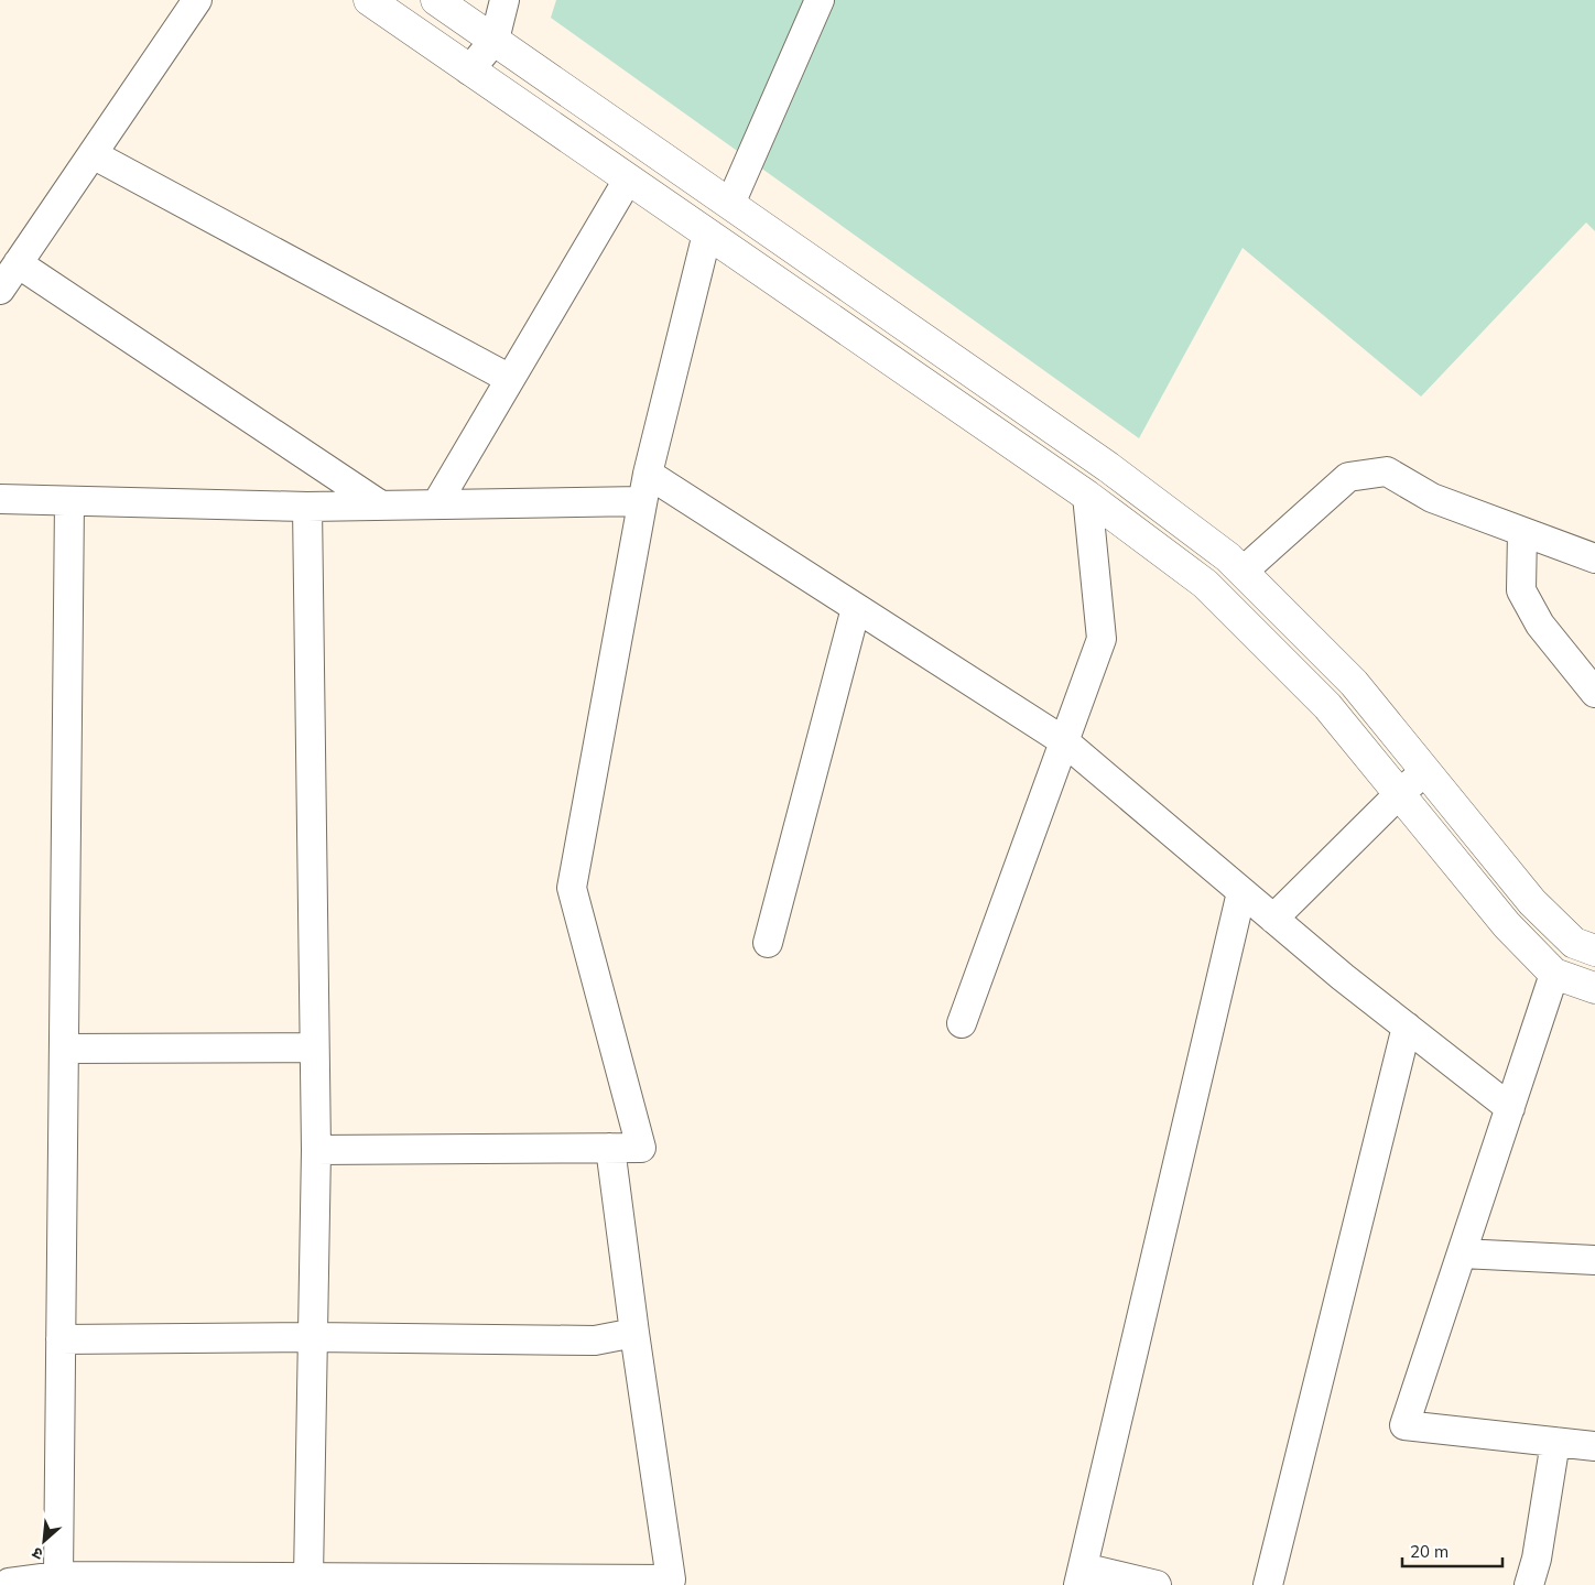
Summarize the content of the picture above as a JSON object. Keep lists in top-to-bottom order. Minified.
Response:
{"scale_bar":"20 m","north":"bottom left"}
